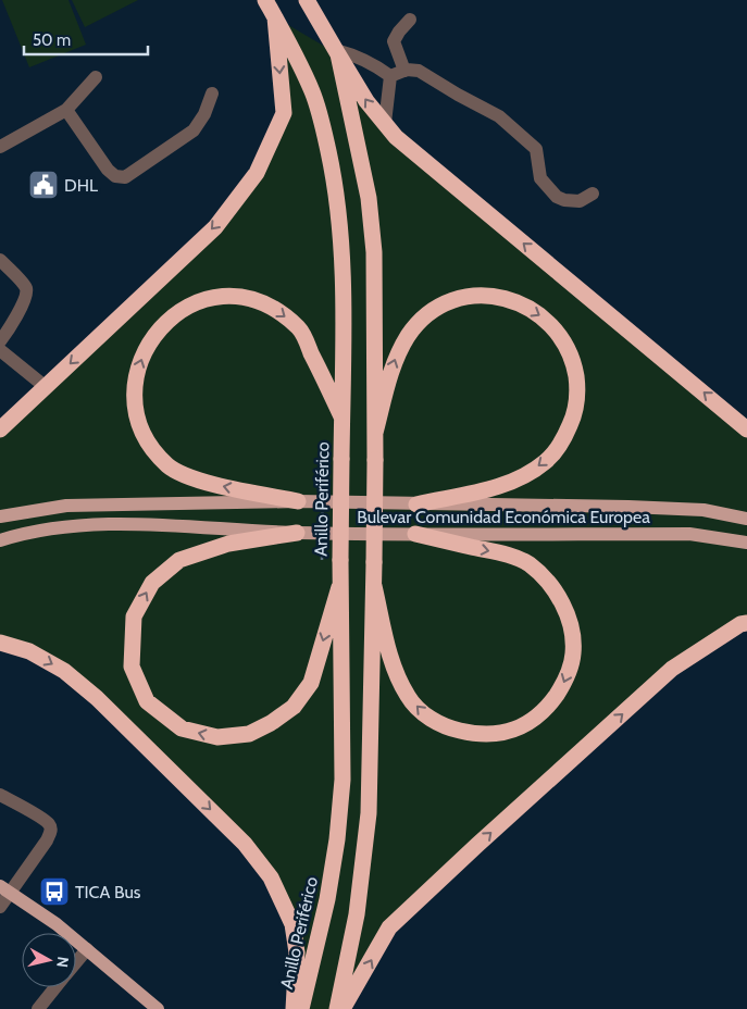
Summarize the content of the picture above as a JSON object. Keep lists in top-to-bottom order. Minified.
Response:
{"streets":{"highway":["Anillo Periférico"],"main road":["Bulevar Comunidad Económica Europea"]},"places":{"public building":["DHL"],"bus stop":["TICA Bus"]},"scale_bar":"50 m","north":"right"}
